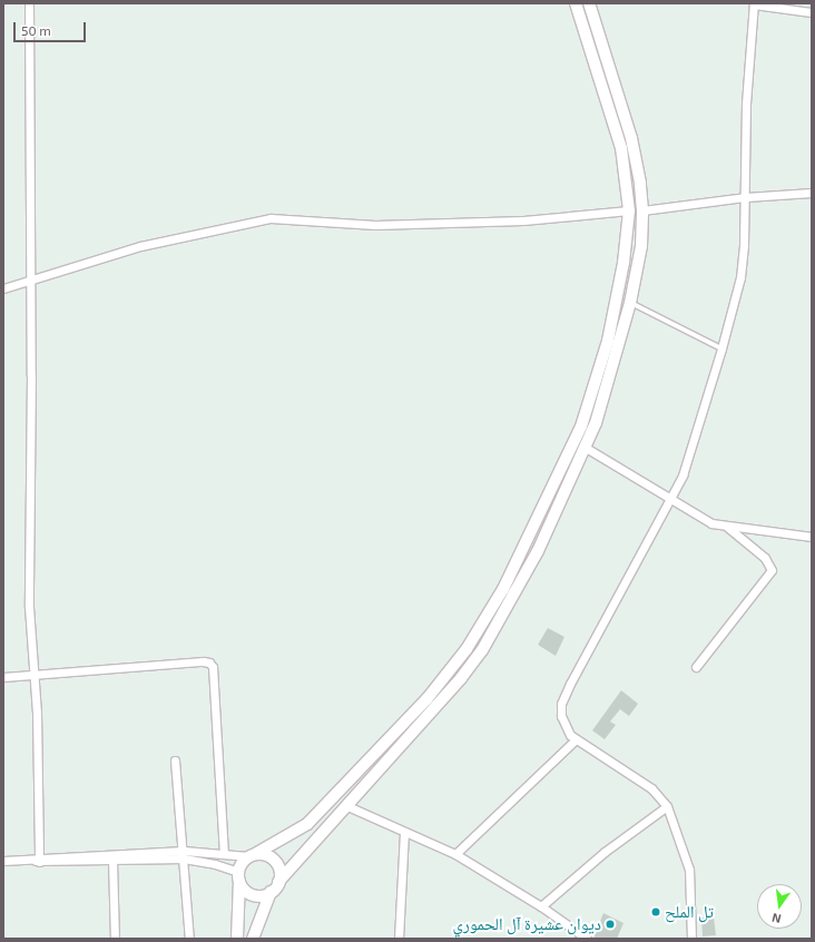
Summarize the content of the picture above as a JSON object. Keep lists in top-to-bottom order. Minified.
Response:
{"places":["تل الملح","ديوان عشيرة آل الحموري"],"scale_bar":"50 m","north":"bottom"}
